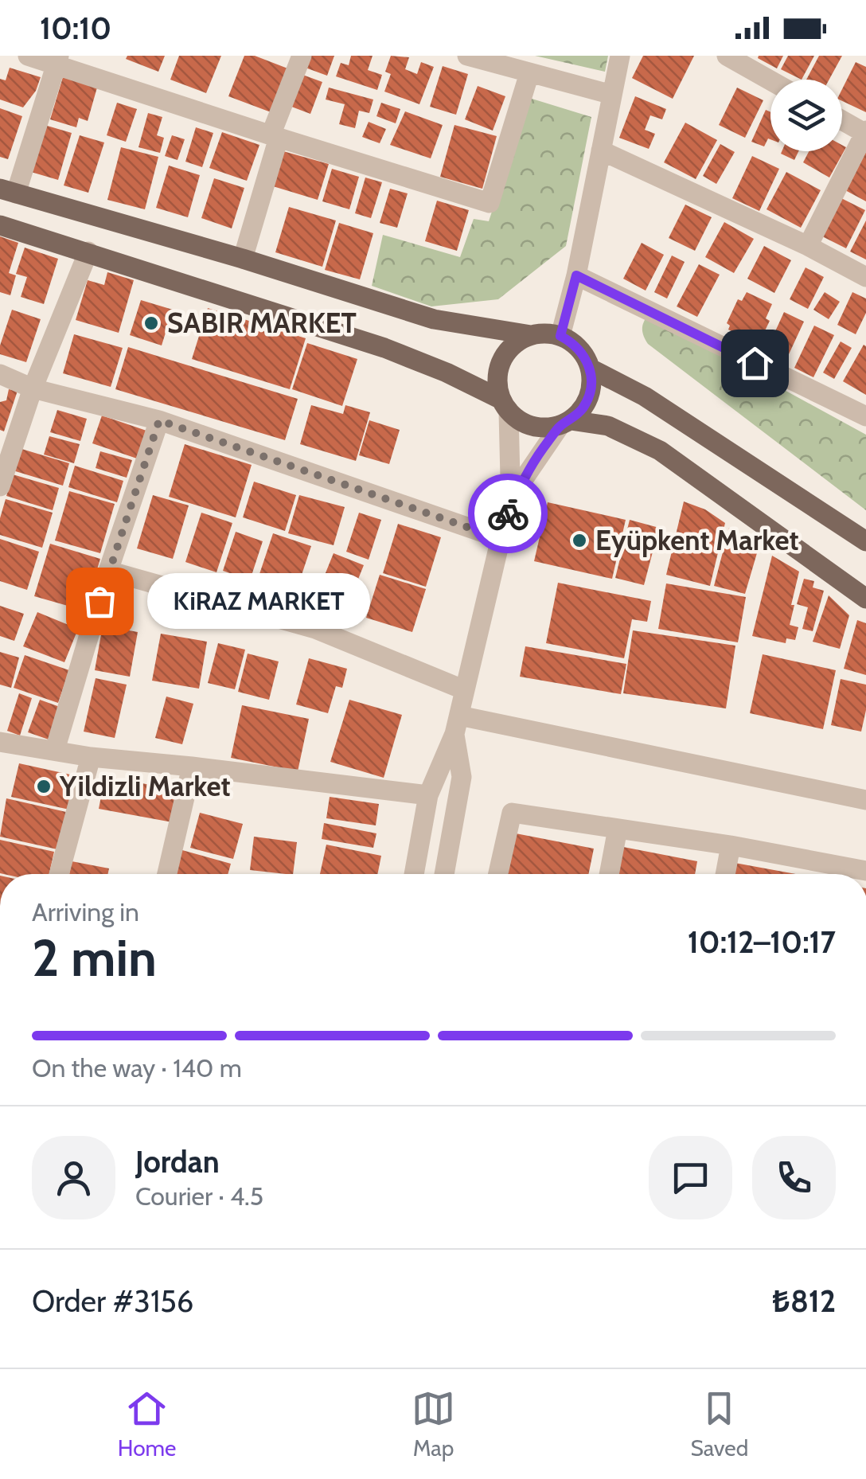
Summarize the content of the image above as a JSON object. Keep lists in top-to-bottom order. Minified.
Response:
{"places":["SABIR MARKET","Eyüpkent Market","KiRAZ MARKET","Yildizli Market"],"page":{"status":"10:10","bubble":"KiRAZ MARKET","heading":["2 min","Arriving in","10:12–10:17"],"panel":["Jordan","Courier · 4.5","Order #3156","₺812"],"bar":"On the way · 140 m","tabs":["Home","Map","Saved"]}}
